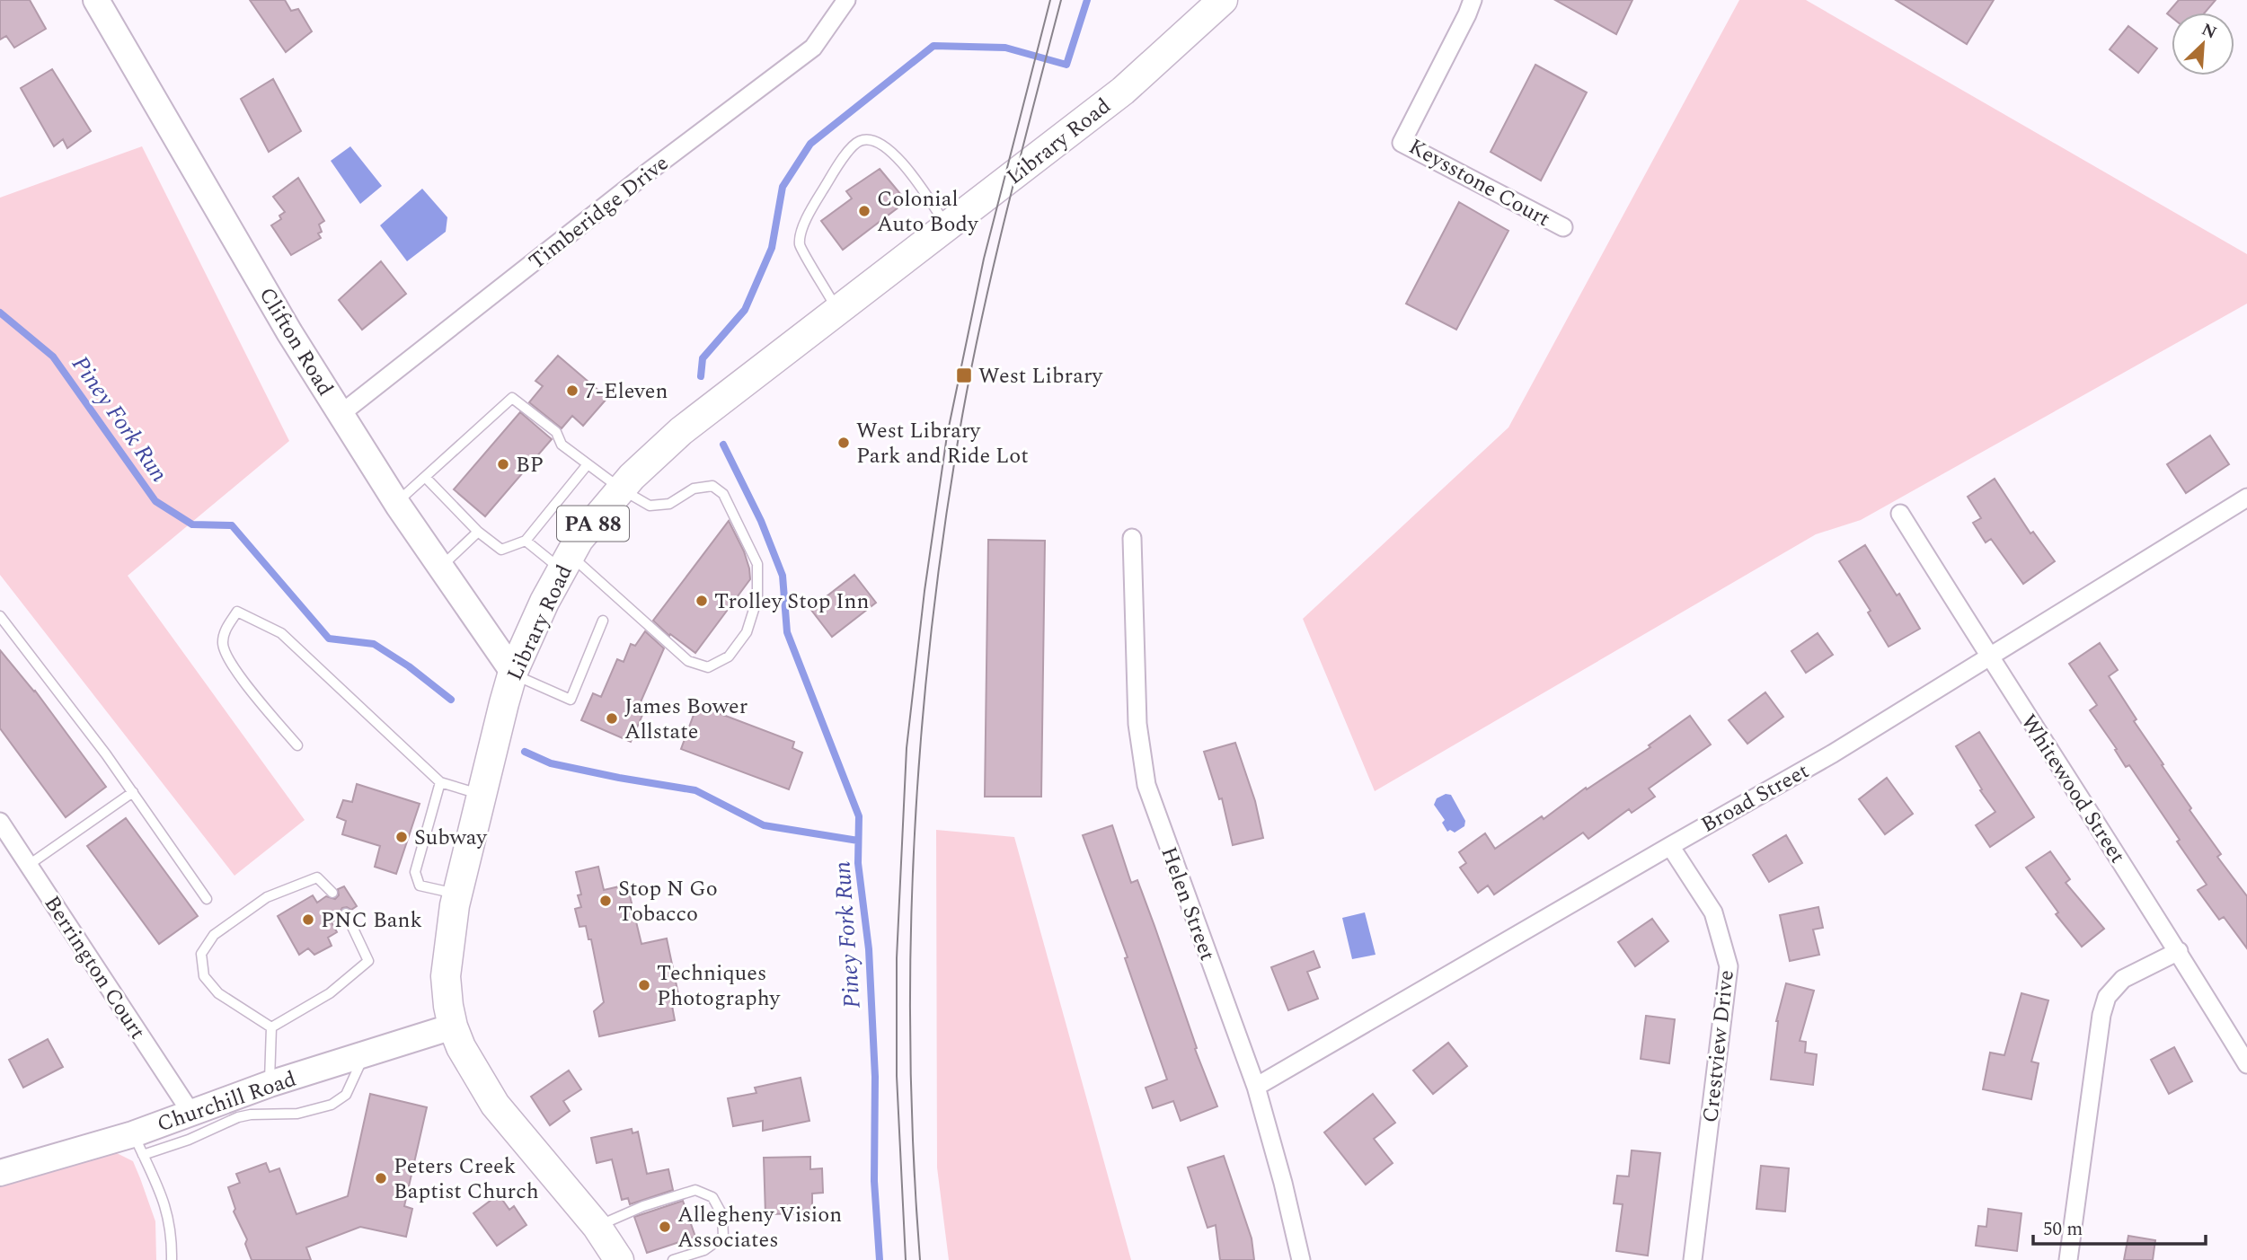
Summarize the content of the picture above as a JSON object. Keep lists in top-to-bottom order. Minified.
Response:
{"streets":{"main road":["Library Road","Clifton Road","PA 88","Churchill Road"],"street":["Keysstone Court","Timberidge Drive","Whitewood Street","Broad Street","Helen Street","Berrington Court","Crestview Drive"]},"crossings":[["Library Road","Clifton Road"],["Library Road","Churchill Road"],["Timberidge Drive","Clifton Road"],["Whitewood Street","Broad Street"],["Broad Street","Helen Street"],["Broad Street","Crestview Drive"],["Berrington Court","Churchill Road"]],"water":["Piney Fork Run"],"places":{"other":["Colonial Auto Body","7-Eleven","West Library Park and Ride Lot","BP","Trolley Stop Inn","James Bower Allstate","Subway","Stop N Go Tobacco","PNC Bank","Techniques Photography","Peters Creek Baptist Church","Allegheny Vision Associates"],"transit":["West Library"]},"scale_bar":"50 m","north":"top right"}
